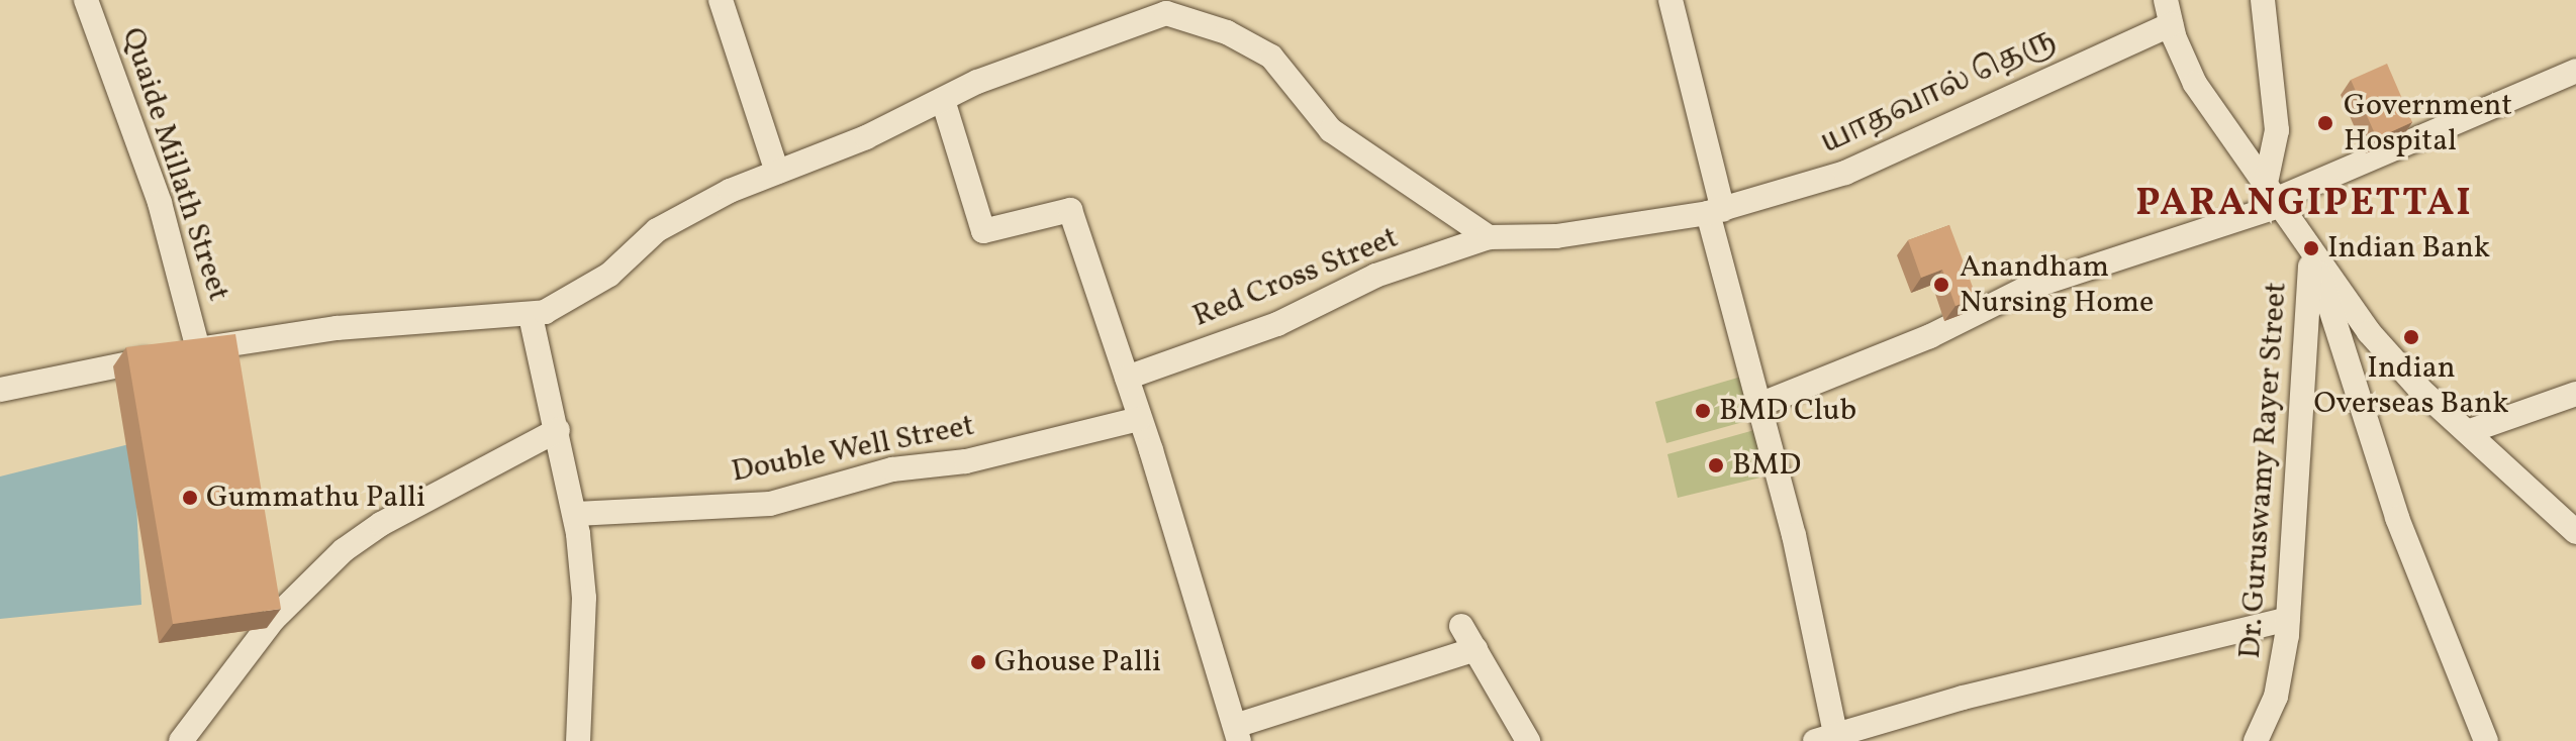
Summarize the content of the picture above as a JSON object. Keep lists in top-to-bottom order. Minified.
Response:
{"streets":{"street":["யாதவால் தெரு","Quaide Millath Street","Red Cross Street","Double Well Street","Dr. Guruswamy Rayer Street"]},"crossings":[["யாதவால் தெரு","Red Cross Street"]],"districts":["PARANGIPETTAI"],"places":["Government Hospital","Indian Bank","Anandham Nursing Home","Indian Overseas Bank","BMD Club","BMD","Gummathu Palli","Ghouse Palli"]}
